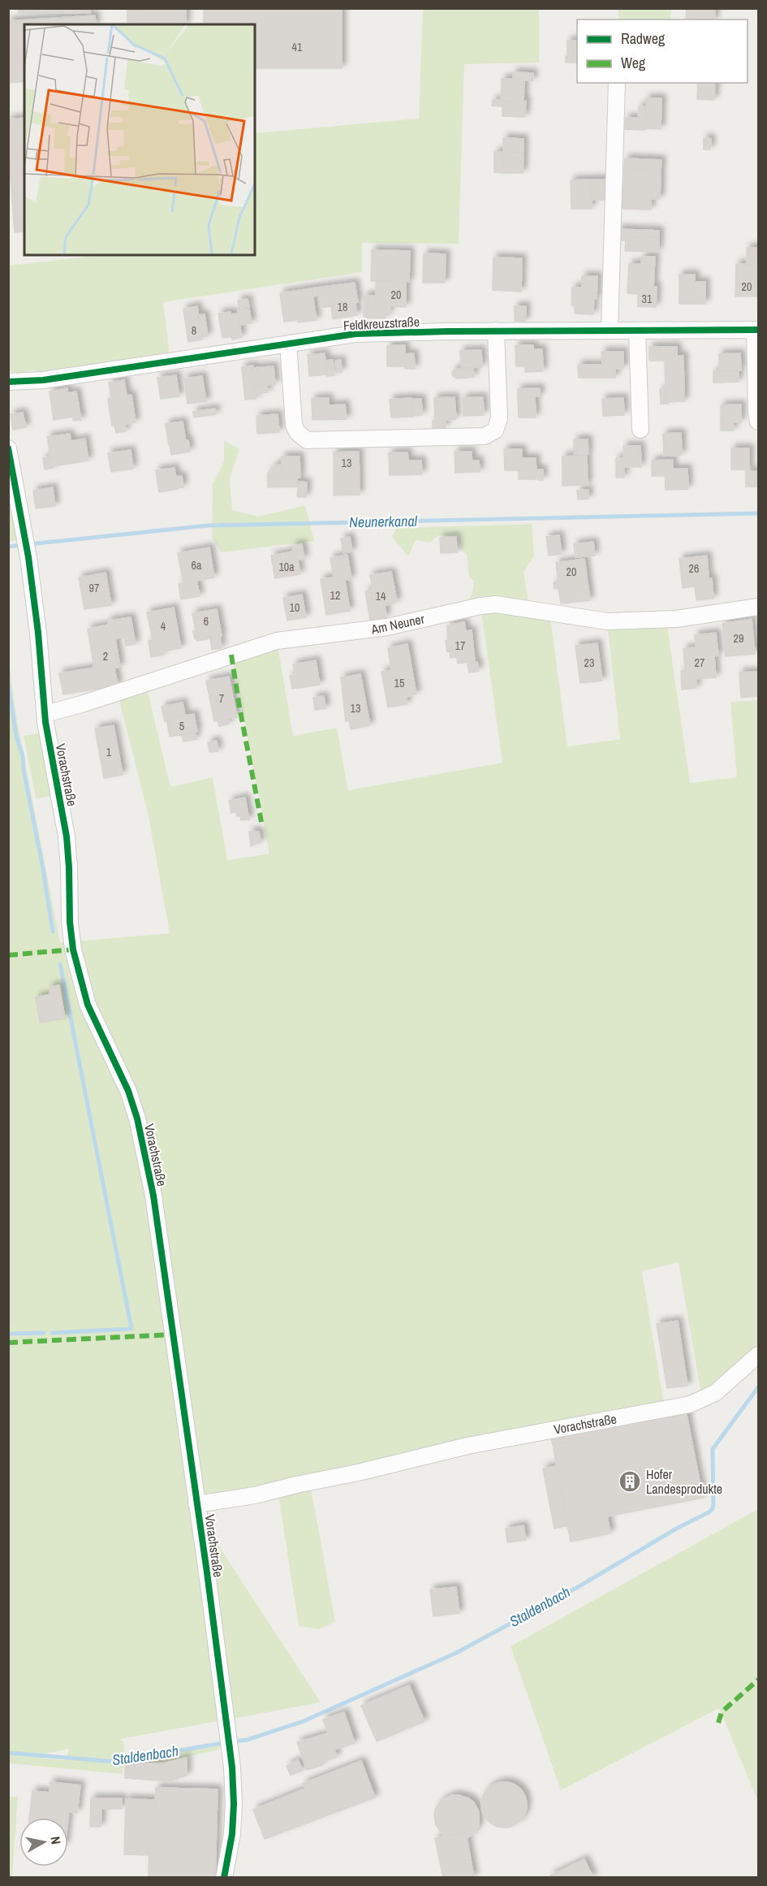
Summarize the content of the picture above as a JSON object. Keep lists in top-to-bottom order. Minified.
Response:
{"streets":{"street":["Feldkreuzstraße","Am Neuner","Vorachstraße"]},"crossings":[["Am Neuner","Vorachstraße"]],"water":["Neunerkanal","Staldenbach"],"places":{"building":["Hofer Landesprodukte"]},"house_numbers":["41","20","20","31","18","8","13","6a","10a","26","20","97","12","14","10","6","4","29","17","2","23","27","15","7","13","5","1"],"legend":["Radweg","Weg"],"north":"right"}
